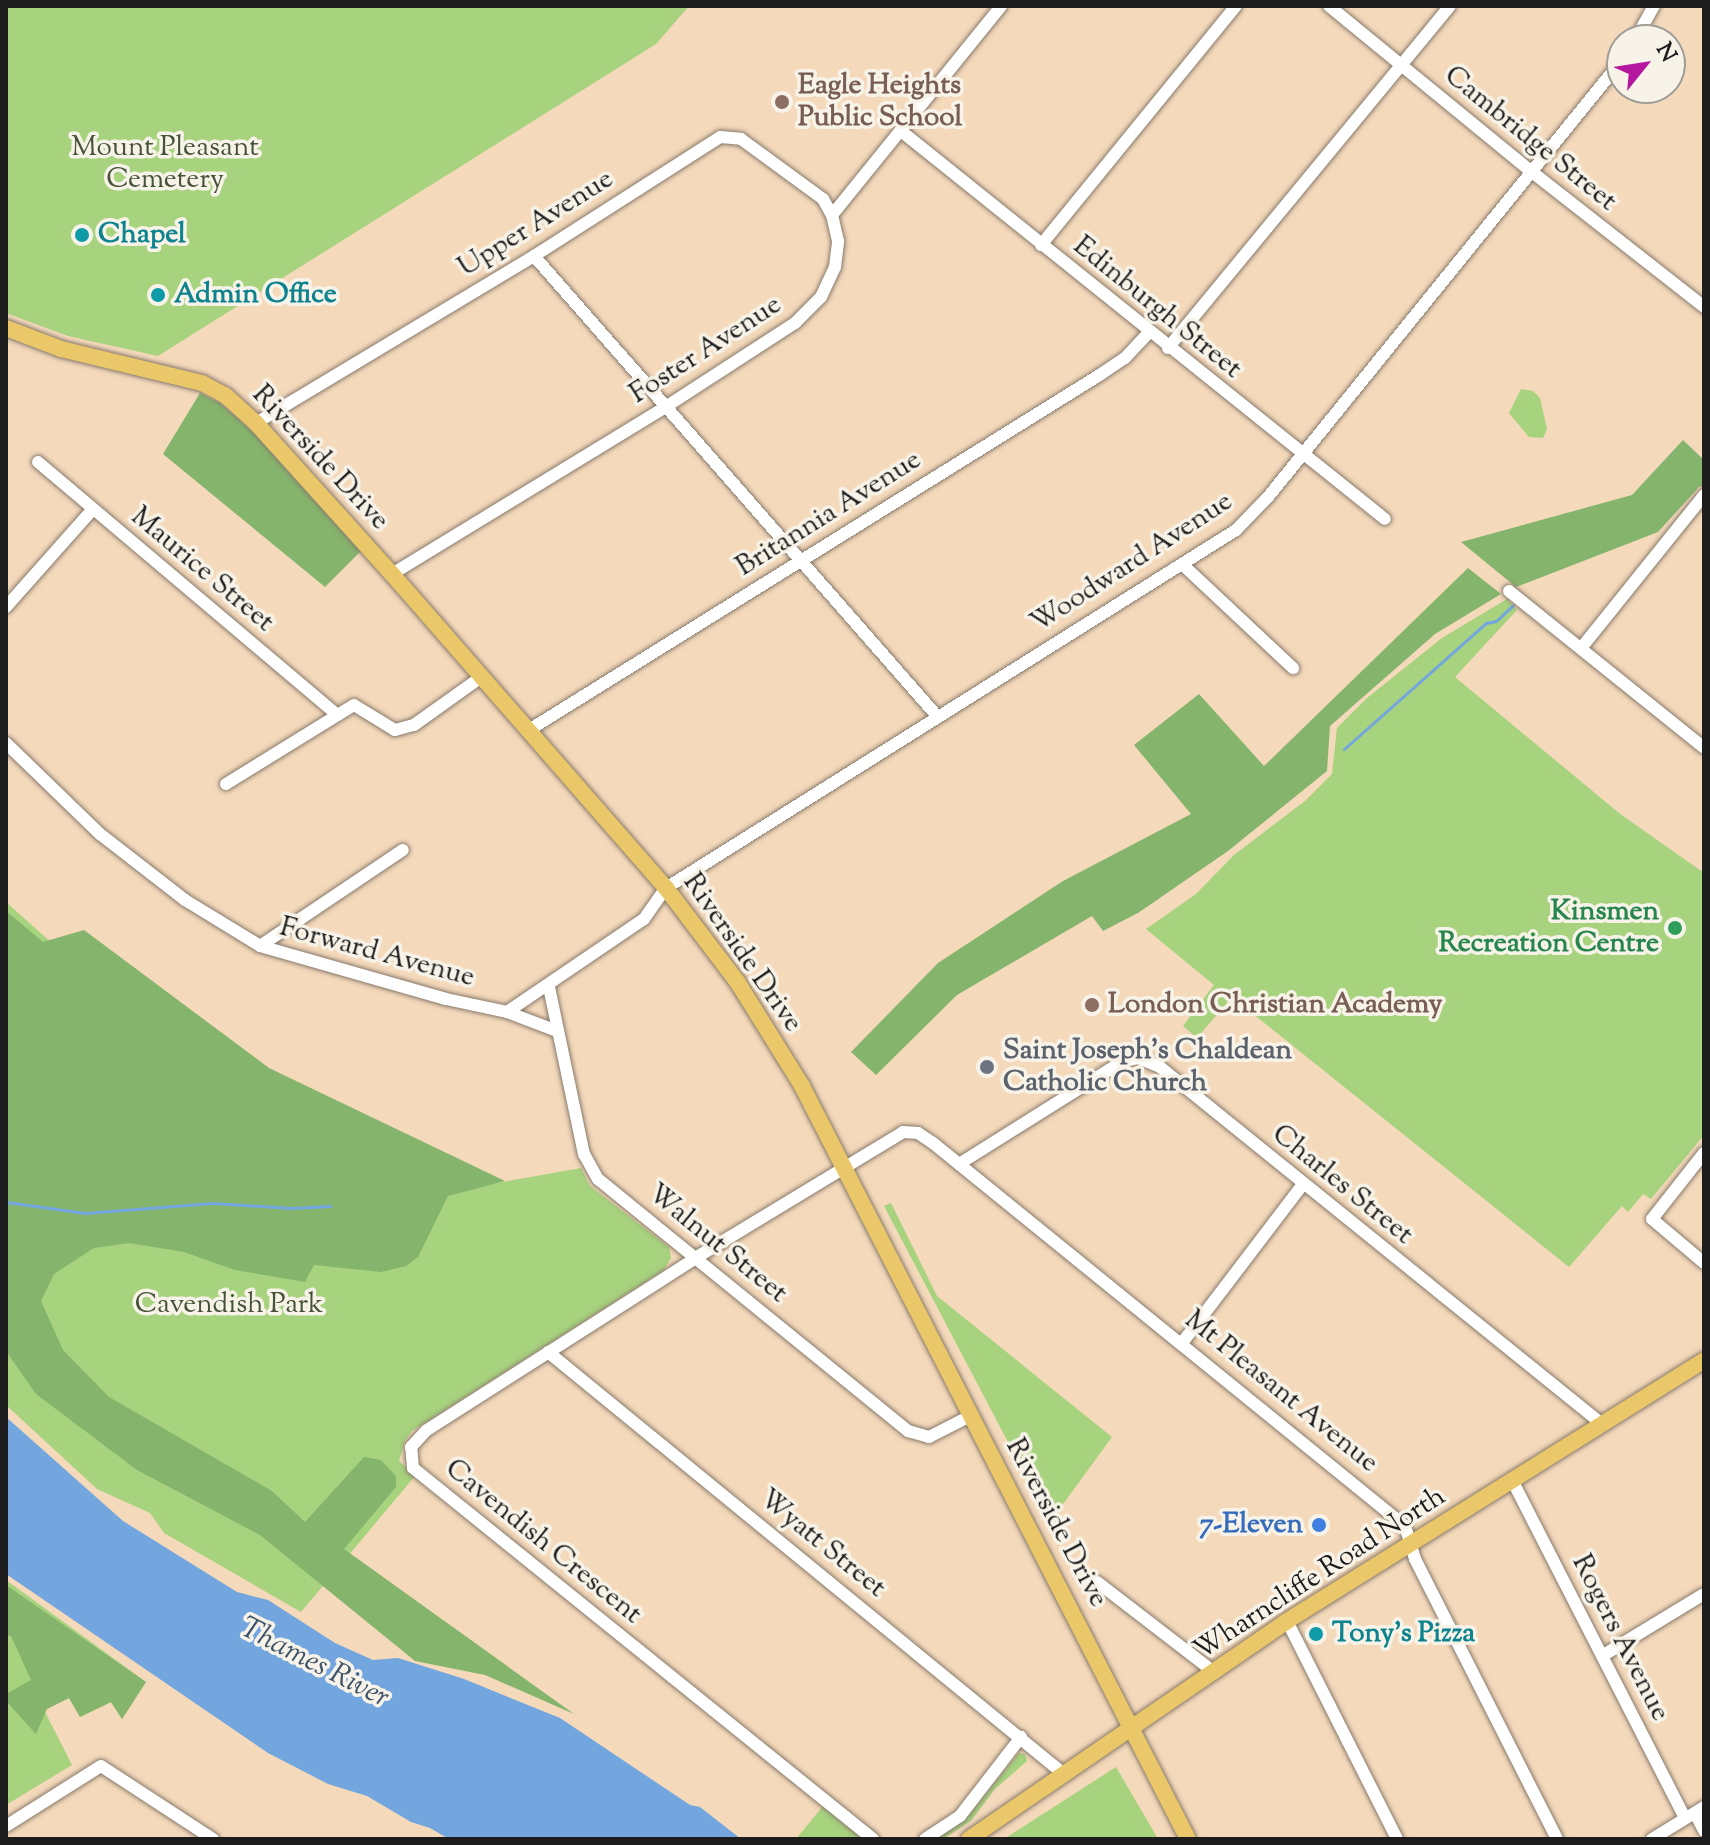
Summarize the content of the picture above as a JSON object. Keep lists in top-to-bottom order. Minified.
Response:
{"streets":{"main road":["Riverside Drive","Wharncliffe Road North"],"street":["Cambridge Street","Upper Avenue","Edinburgh Street","Foster Avenue","Britannia Avenue","Woodward Avenue","Maurice Street","Forward Avenue","Charles Street","Walnut Street","Mt Pleasant Avenue","Cavendish Crescent","Wyatt Street","Rogers Avenue"]},"crossings":[["Cambridge Street","Woodward Avenue"],["Upper Avenue","Foster Avenue"],["Upper Avenue","Riverside Drive"],["Edinburgh Street","Britannia Avenue"],["Edinburgh Street","Woodward Avenue"],["Foster Avenue","Riverside Drive"],["Riverside Drive","Britannia Avenue"],["Riverside Drive","Woodward Avenue"],["Riverside Drive","Forward Avenue"],["Riverside Drive","Walnut Street"],["Riverside Drive","Mt Pleasant Avenue"],["Riverside Drive","Cavendish Crescent"],["Riverside Drive","Wharncliffe Road North"],["Woodward Avenue","Forward Avenue"],["Forward Avenue","Walnut Street"],["Charles Street","Mt Pleasant Avenue"],["Charles Street","Wharncliffe Road North"],["Walnut Street","Cavendish Crescent"],["Mt Pleasant Avenue","Cavendish Crescent"],["Mt Pleasant Avenue","Wharncliffe Road North"],["Cavendish Crescent","Wyatt Street"],["Wyatt Street","Wharncliffe Road North"],["Wharncliffe Road North","Rogers Avenue"]],"water":["Thames River"],"parks":["Mount Pleasant Cemetery","Cavendish Park"],"places":["Eagle Heights Public School","Chapel","Admin Office","Kinsmen Recreation Centre","London Christian Academy","Saint Joseph's Chaldean Catholic Church","7-Eleven","Tony's Pizza"],"north":"top right"}
